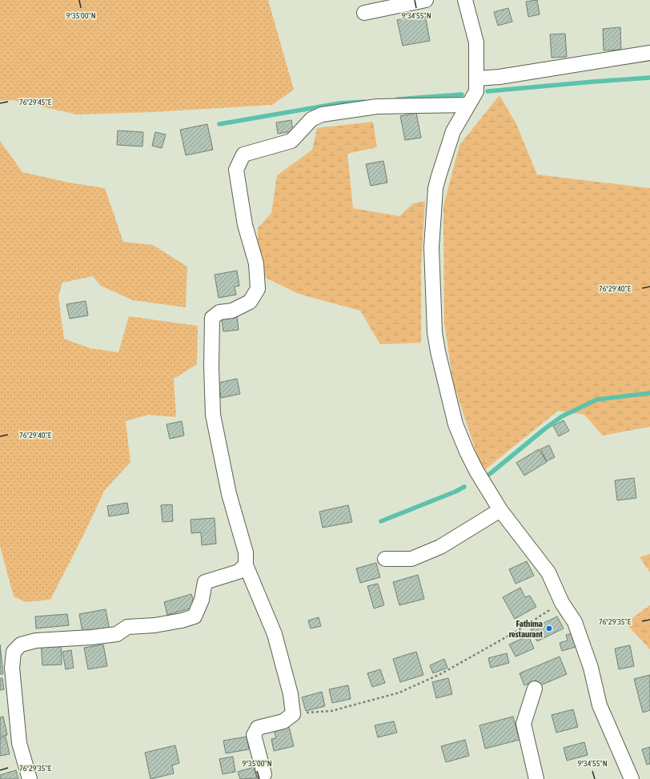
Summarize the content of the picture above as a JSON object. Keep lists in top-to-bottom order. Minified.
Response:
{"places":["Fathima restaurant"],"coordinates":["9°35'00\"N","9°34'55\"N","76°29'45\"E","76°29'40\"E","76°29'35\"E"]}
